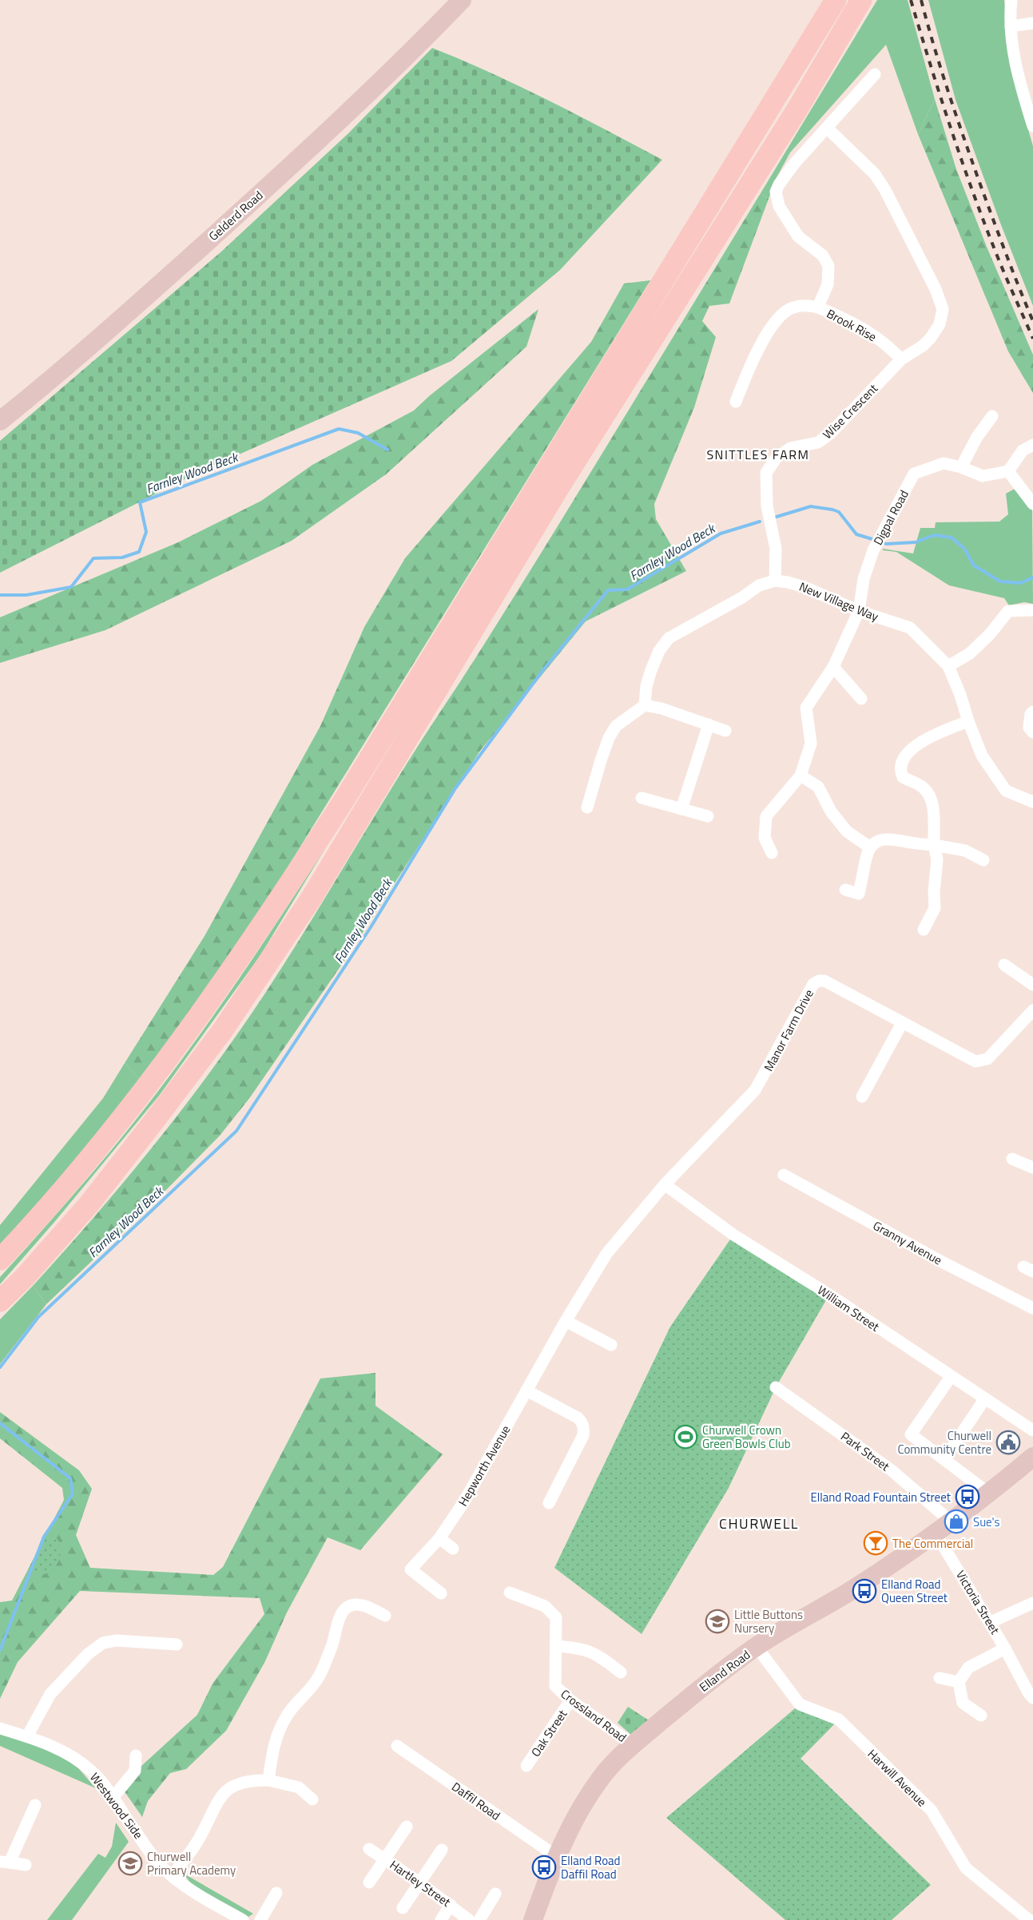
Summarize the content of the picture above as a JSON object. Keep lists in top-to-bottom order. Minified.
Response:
{"streets":{"main road":["Gelderd Road","Elland Road"],"street":["Brook Rise","Wise Crescent","Digpal Road","New Village Way","Manor Farm Drive","Granny Avenue","William Street","Park Street","Hepworth Avenue","Victoria Street","Crossland Road","Oak Street","Harwill Avenue","Daffil Road","Westwood Side","Hartley Street"]},"crossings":[["Brook Rise","Wise Crescent"],["Wise Crescent","New Village Way"],["Digpal Road","New Village Way"],["Manor Farm Drive","William Street"],["Manor Farm Drive","Hepworth Avenue"],["William Street","Hepworth Avenue"],["Park Street","Victoria Street"],["Park Street","Elland Road"],["Victoria Street","Elland Road"],["Elland Road","Crossland Road"],["Elland Road","Harwill Avenue"],["Elland Road","Daffil Road"],["Crossland Road","Oak Street"]],"districts":["SNITTLES FARM","CHURWELL"],"water":["Farnley Wood Beck"],"places":{"sports":["Churwell Crown Green Bowls Club"],"public building":["Churwell Community Centre"],"bus stop":["Elland Road Fountain Street","Elland Road Queen Street","Elland Road Daffil Road"],"shop":["Sue's"],"bar":["The Commercial"],"school or university":["Little Buttons Nursery","Churwell Primary Academy"]}}
